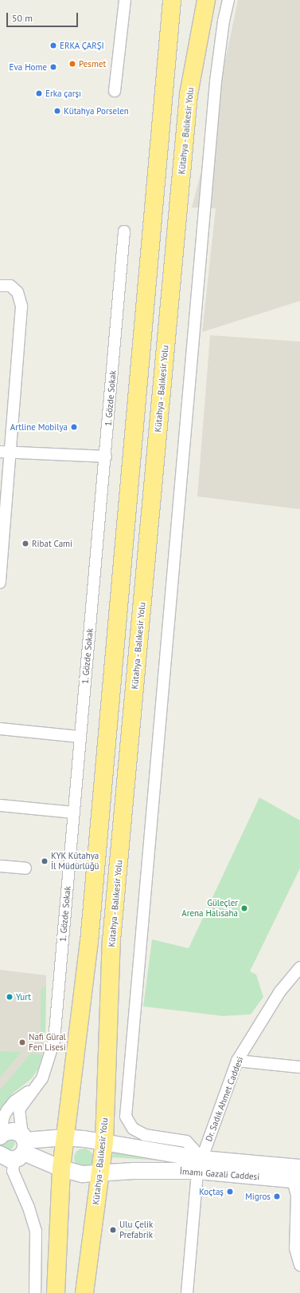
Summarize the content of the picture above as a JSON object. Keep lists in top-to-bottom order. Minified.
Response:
{"streets":{"highway":["Kütahya - Balıkesir Yolu"],"main road":["İmamı Gazali Caddesi"],"street":["1. Gözde Sokak","Dr. Sadık Ahmet Caddesi"]},"crossings":[["Kütahya - Balıkesir Yolu","İmamı Gazali Caddesi"],["Dr. Sadık Ahmet Caddesi","İmamı Gazali Caddesi"]],"places":["ERKA ÇARŞI","Pesmet","Eva Home","Erka çarşı","Kütahya Porselen","Artline Mobilya","Ribat Cami","KYK Kütahya İl Müdürlüğü","Güleçler Arena Halısaha","Yurt","Nafi Güral Fen Lisesi","Koçtaş","Migros","Ulu Çelik Prefabrik"],"scale_bar":"50 m"}
